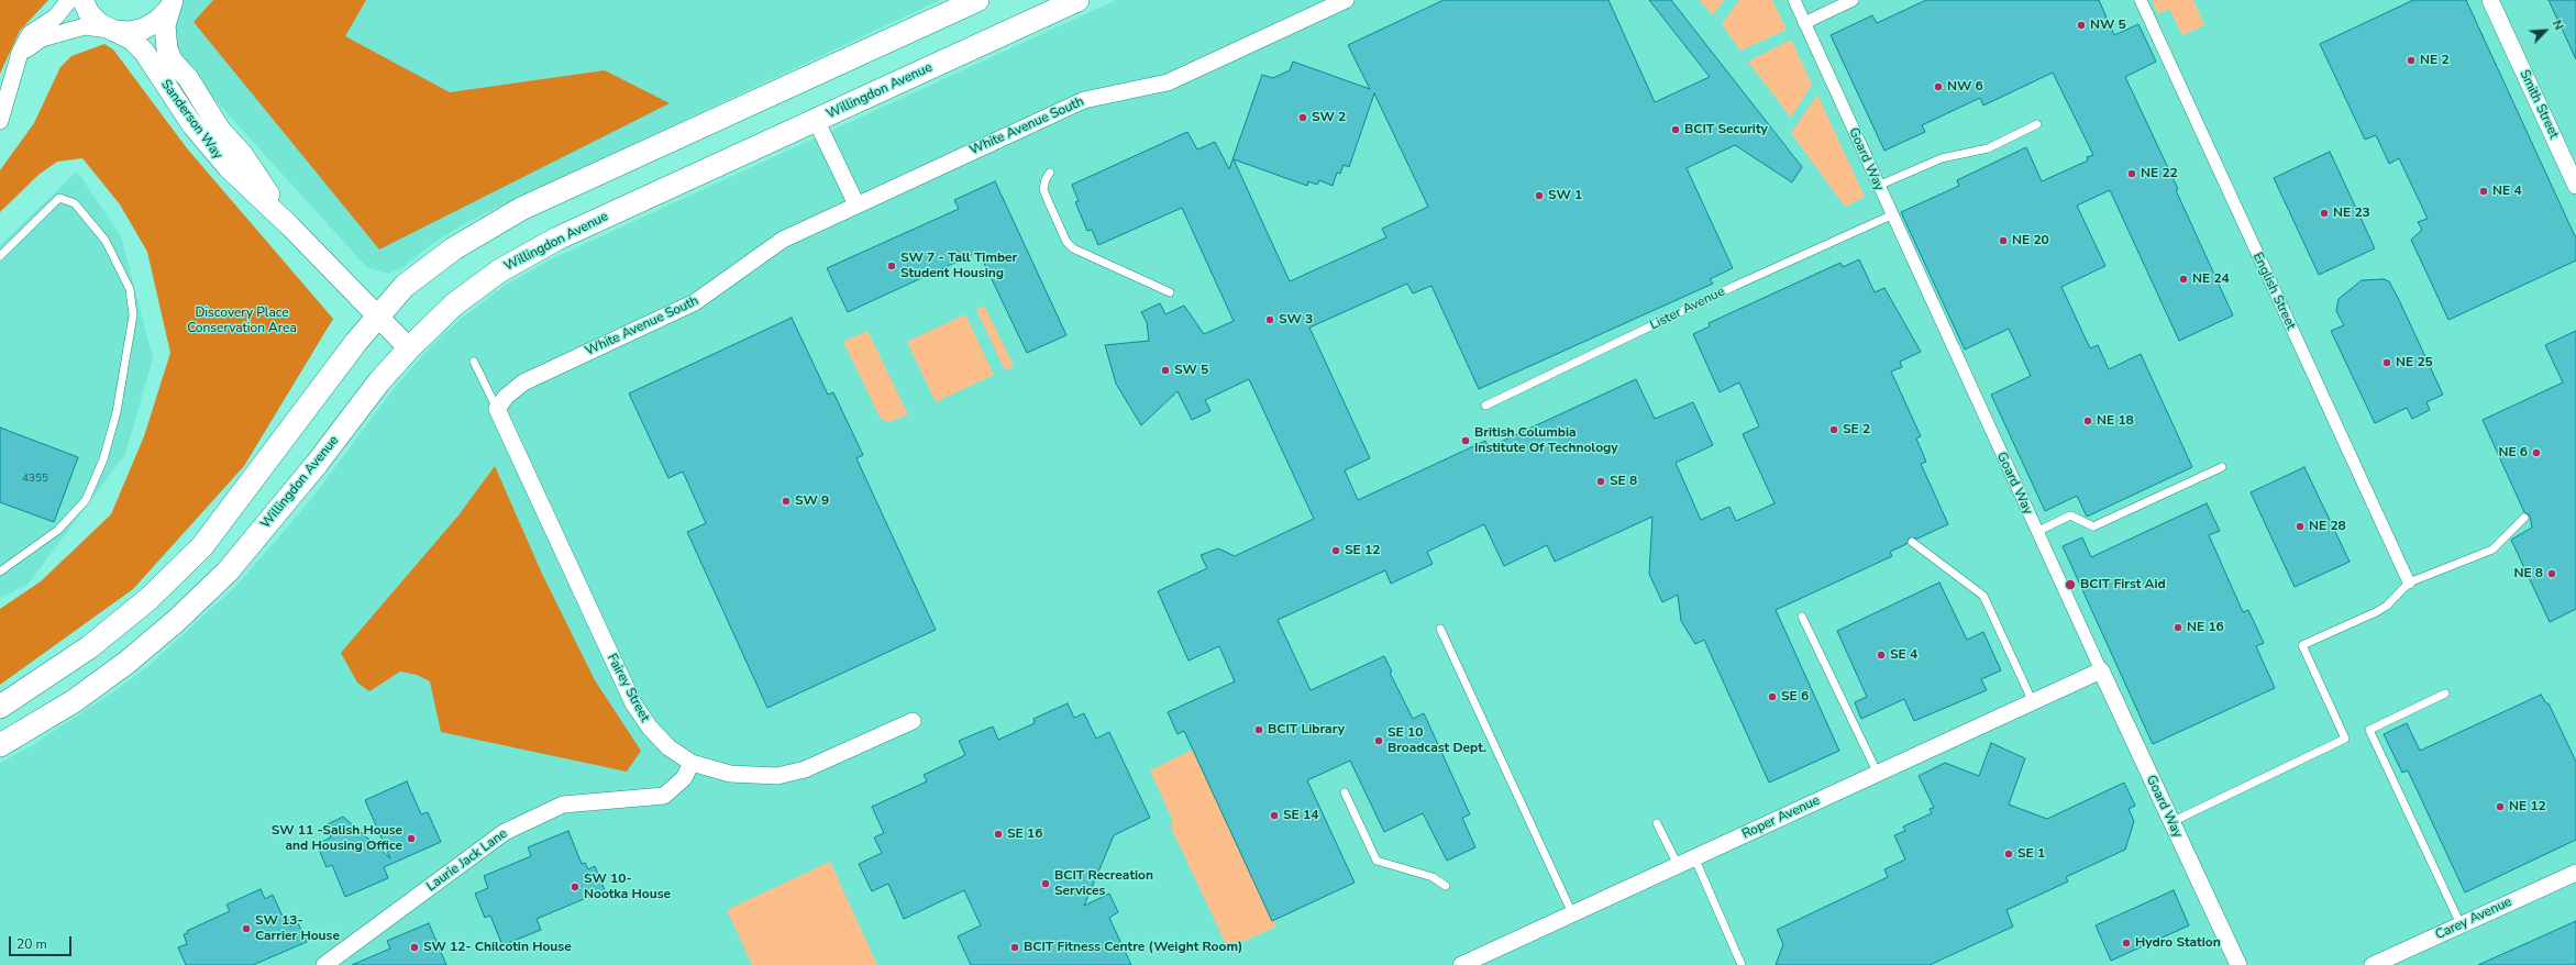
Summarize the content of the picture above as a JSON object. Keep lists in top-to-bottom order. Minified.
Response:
{"streets":{"main road":["Willingdon Avenue"],"street":["Smith Street","Sanderson Way","White Avenue South","Goard Way","English Street","Fairey Street","Roper Avenue","Laurie Jack Lane","Carey Avenue"],"lane":["Lister Avenue"]},"crossings":[["Willingdon Avenue","Sanderson Way"],["White Avenue South","Fairey Street"],["Goard Way","Lister Avenue"],["Goard Way","Roper Avenue"],["Fairey Street","Laurie Jack Lane"]],"parks":["Discovery Place Conservation Area"],"places":["NW 5","NE 2","NW 6","SW 2","BCIT Security","NE 22","NE 4","SW 1","NE 23","NE 20","SW 7 - Tall Timber Student Housing","NE 24","SW 3","NE 25","SW 5","NE 18","SE 2","British Columbia Institute Of Technology","NE 6","SE 8","SW 9","NE 28","SE 12","NE 8","BCIT First Aid","NE 16","SE 4","SE 6","BCIT Library","SE 10 Broadcast Dept.","NE 12","SE 14","SE 16","SW 11 -Salish House and Housing Office","SE 1","BCIT Recreation Services","SW 10- Nootka House","SW 13- Carrier House","Hydro Station","SW 12- Chilcotin House","BCIT Fitness Centre (Weight Room)"],"house_numbers":["4355"],"scale_bar":"20 m","north":"top right"}
